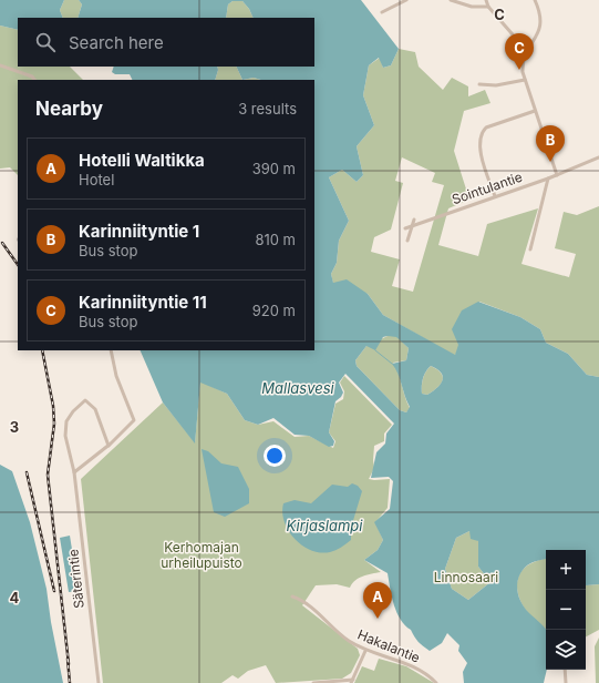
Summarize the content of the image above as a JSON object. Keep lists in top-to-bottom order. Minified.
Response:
{"streets":{"street":["Sointulantie","Säterintie","Hakalantie"]},"water":["Mallasvesi","Kirjaslampi"],"parks":["Kerhomajan urheilupuisto","Linnosaari"],"page":{"search":"Search here","pins":["C","B","A"],"heading":["Nearby","3 results"],"list":[{"mark":"A","name":"Hotelli Waltikka","note":"Hotel","value":"390 m"},{"mark":"B","name":"Karinniityntie 1","note":"Bus stop","value":"810 m"},{"mark":"C","name":"Karinniityntie 11","note":"Bus stop","value":"920 m"}],"map_buttons":["+","−"]},"grid":{"columns":["C"],"rows":["3","4"]}}
